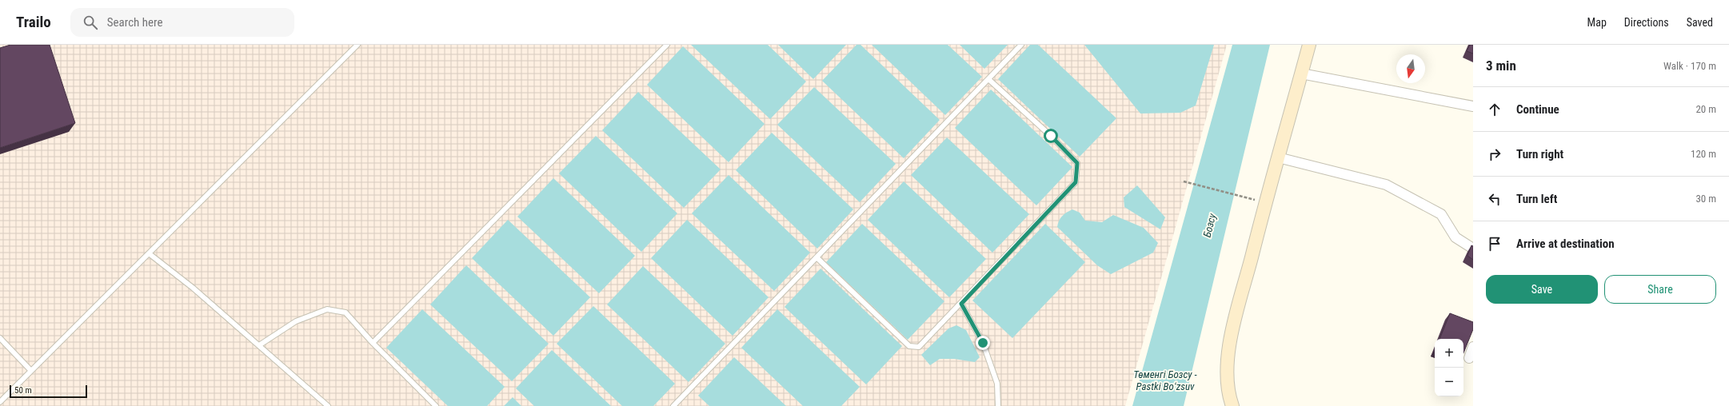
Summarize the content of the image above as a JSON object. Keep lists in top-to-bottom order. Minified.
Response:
{"water":["Бозсу","Төменгі Бозсу - Pastki Boʻzsuv"],"scale_bar":"50 m","north":"bottom","page":{"header":"Trailo","search":"Search here","nav":["Map","Directions","Saved"],"heading":["3 min","Walk · 170 m"],"list":[["Continue","20 m"],["Turn right","120 m"],["Turn left","30 m"],"Arrive at destination"],"buttons":["Save","Share"],"map_buttons":["+","−"],"scale":"50 m"}}
